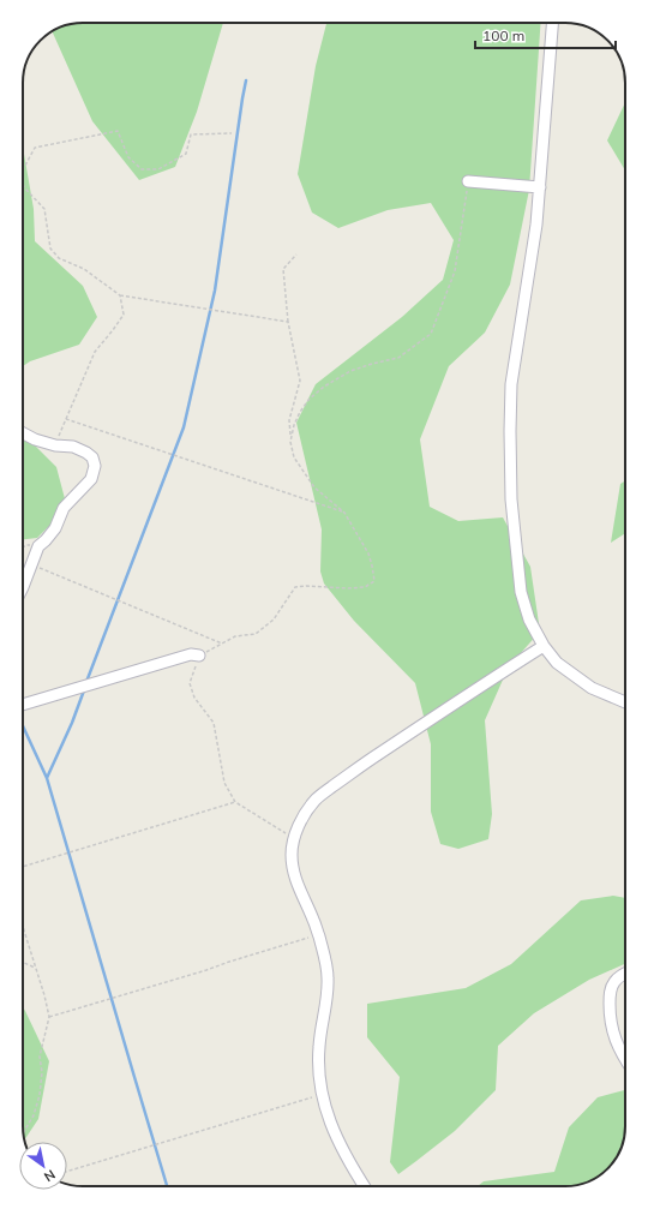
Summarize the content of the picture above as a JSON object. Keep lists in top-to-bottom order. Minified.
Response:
{"scale_bar":"100 m","north":"bottom right"}
